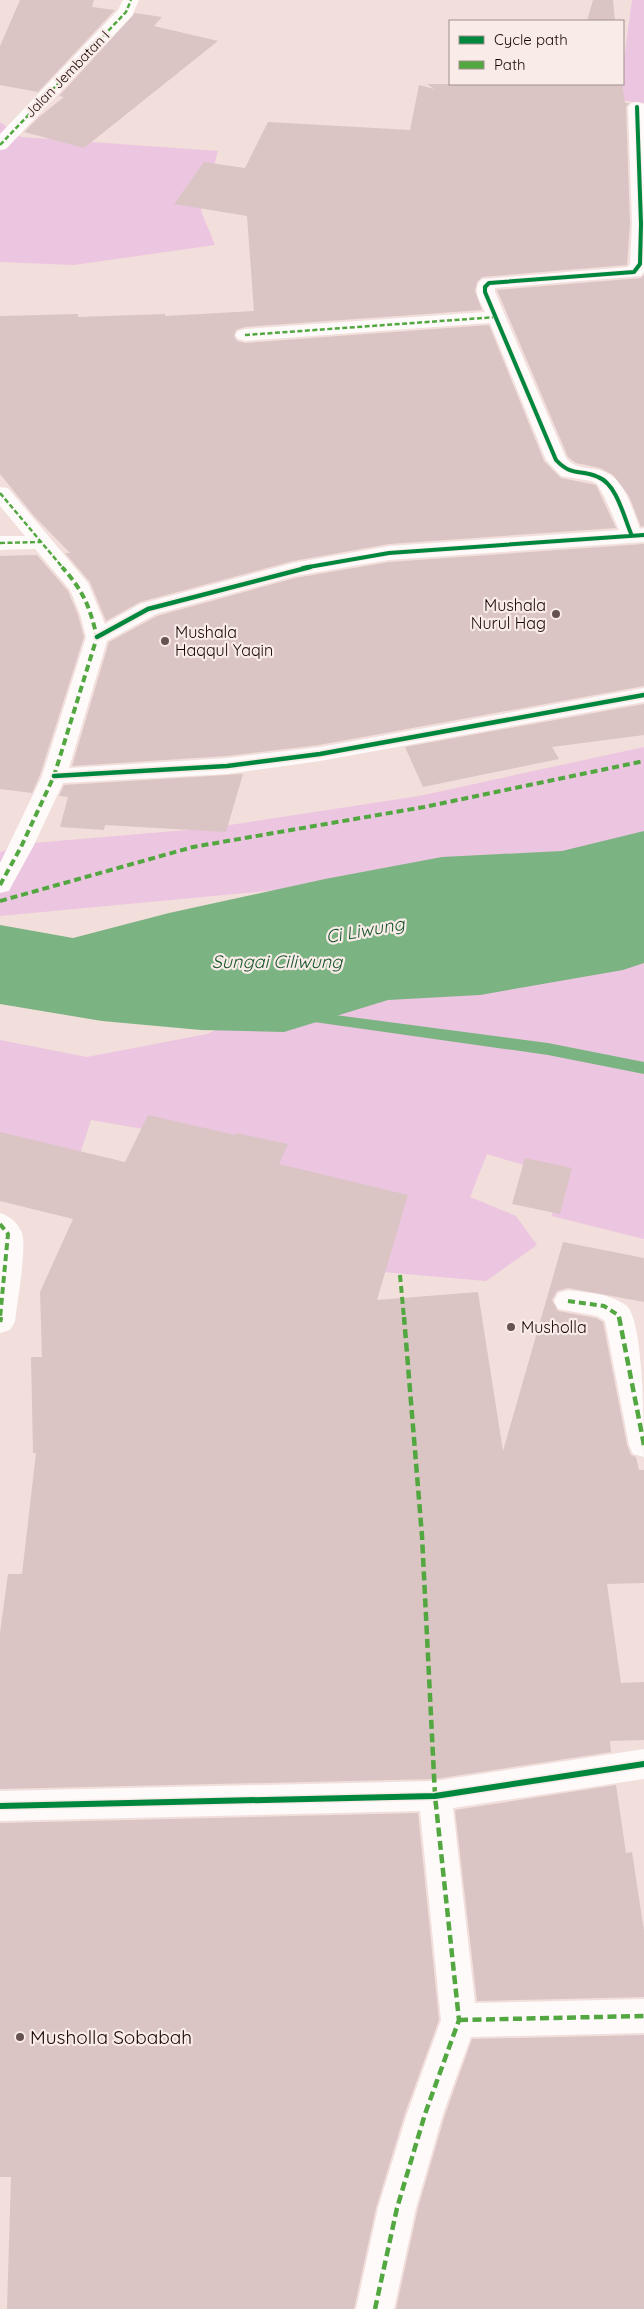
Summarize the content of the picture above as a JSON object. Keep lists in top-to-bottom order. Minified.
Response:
{"streets":{"street":["Jalan Jembatan I"]},"water":["Ci Liwung","Sungai Ciliwung"],"places":["Mushala Nurul Hag","Mushala Haqqul Yaqin","Musholla","Musholla Sobabah"],"legend":["Cycle path","Path"]}
